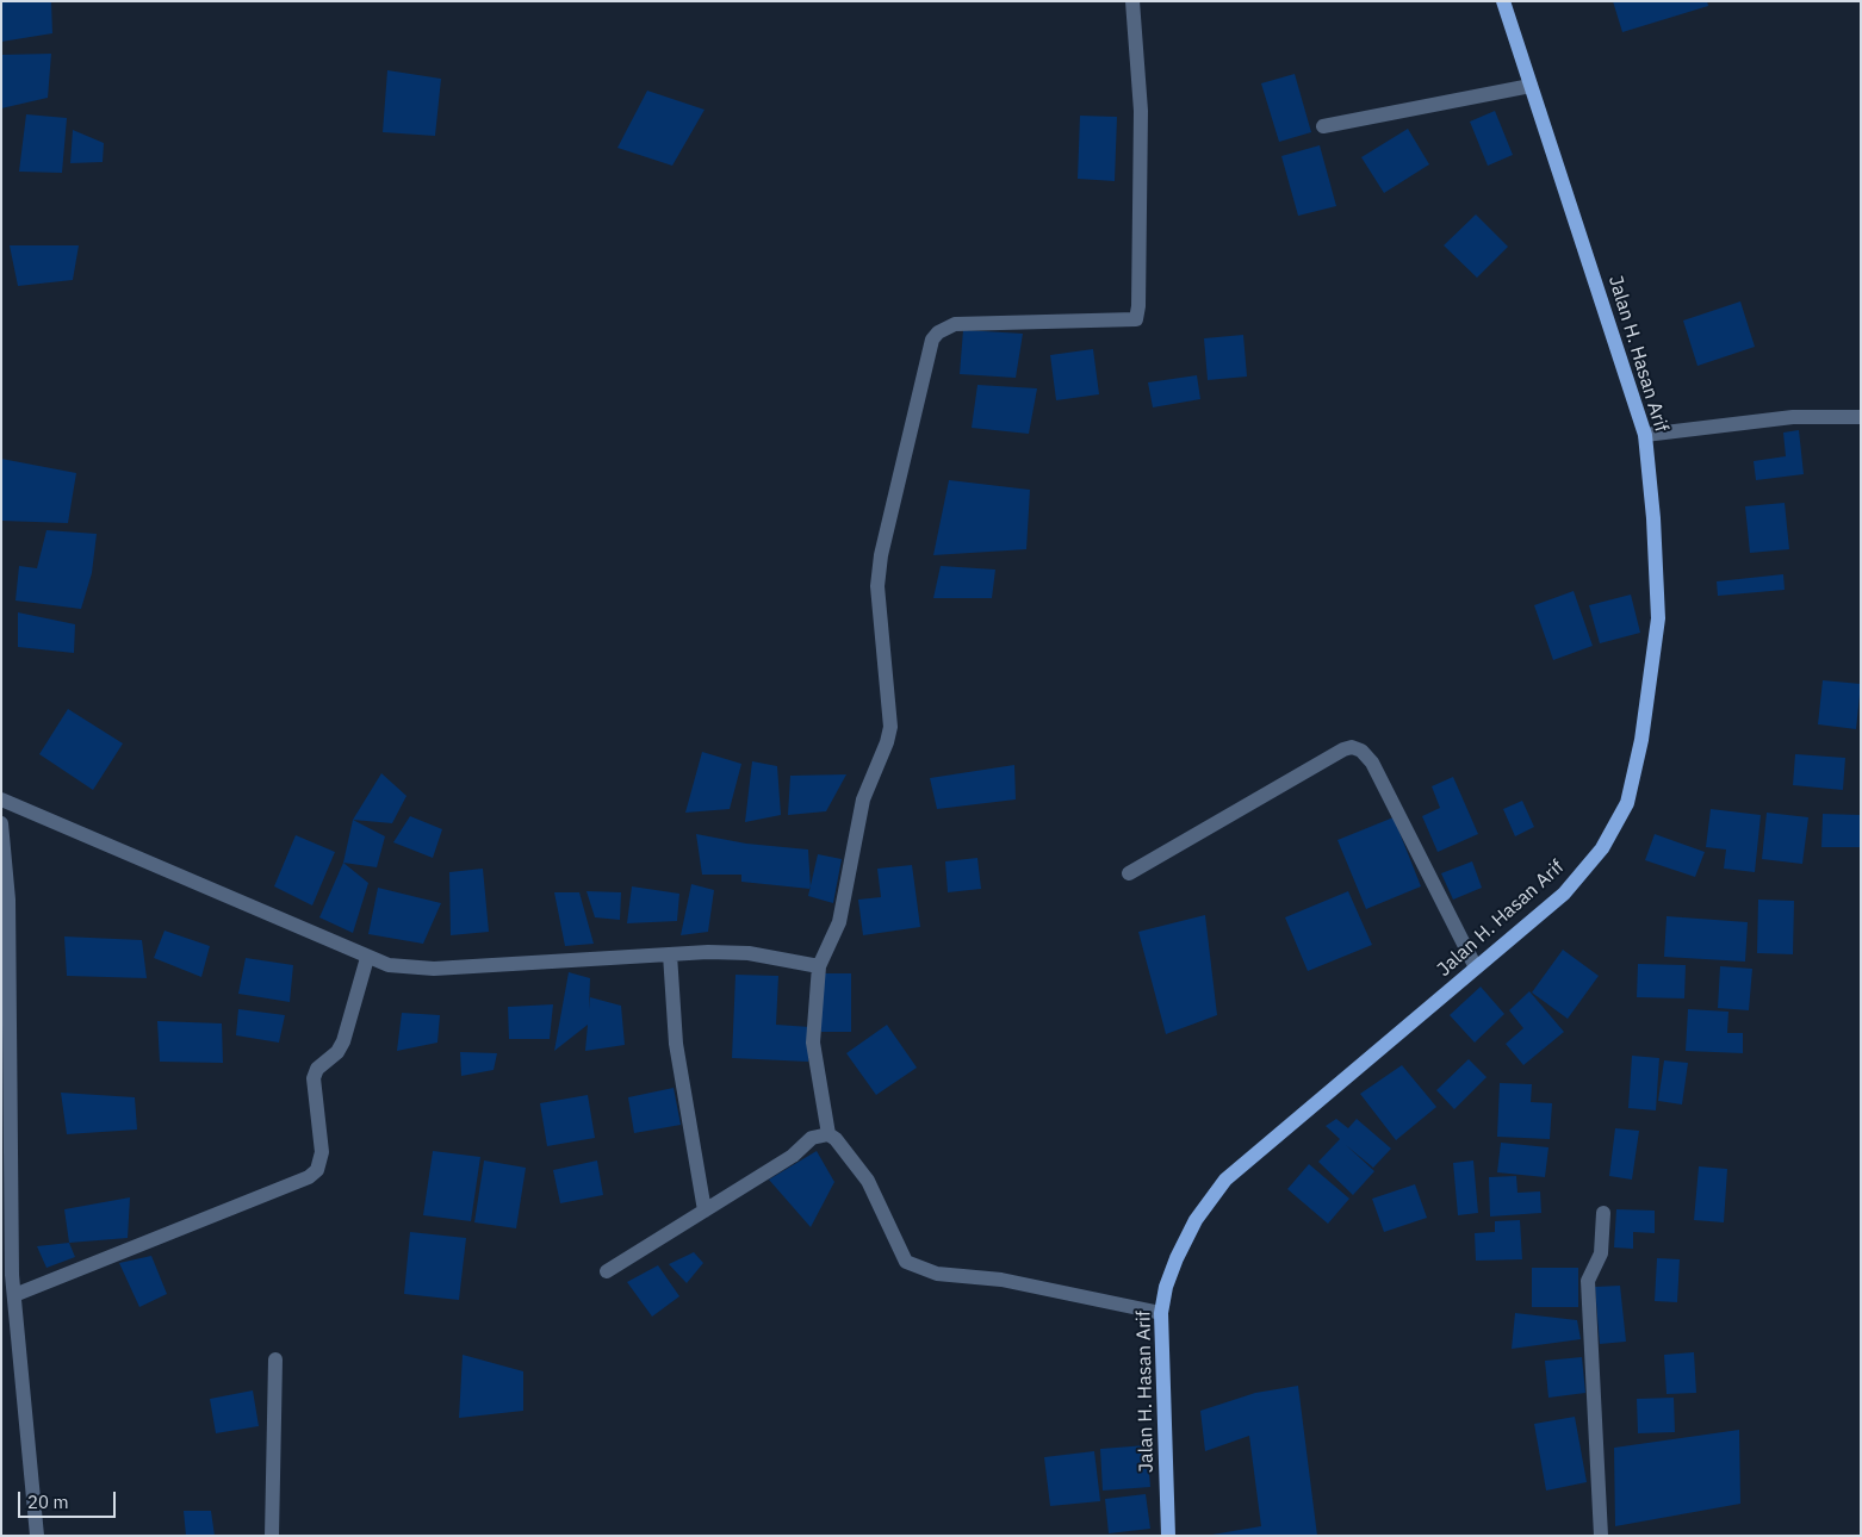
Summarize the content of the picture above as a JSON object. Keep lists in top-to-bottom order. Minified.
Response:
{"streets":{"main road":["Jalan H. Hasan Arif"]},"scale_bar":"20 m"}
